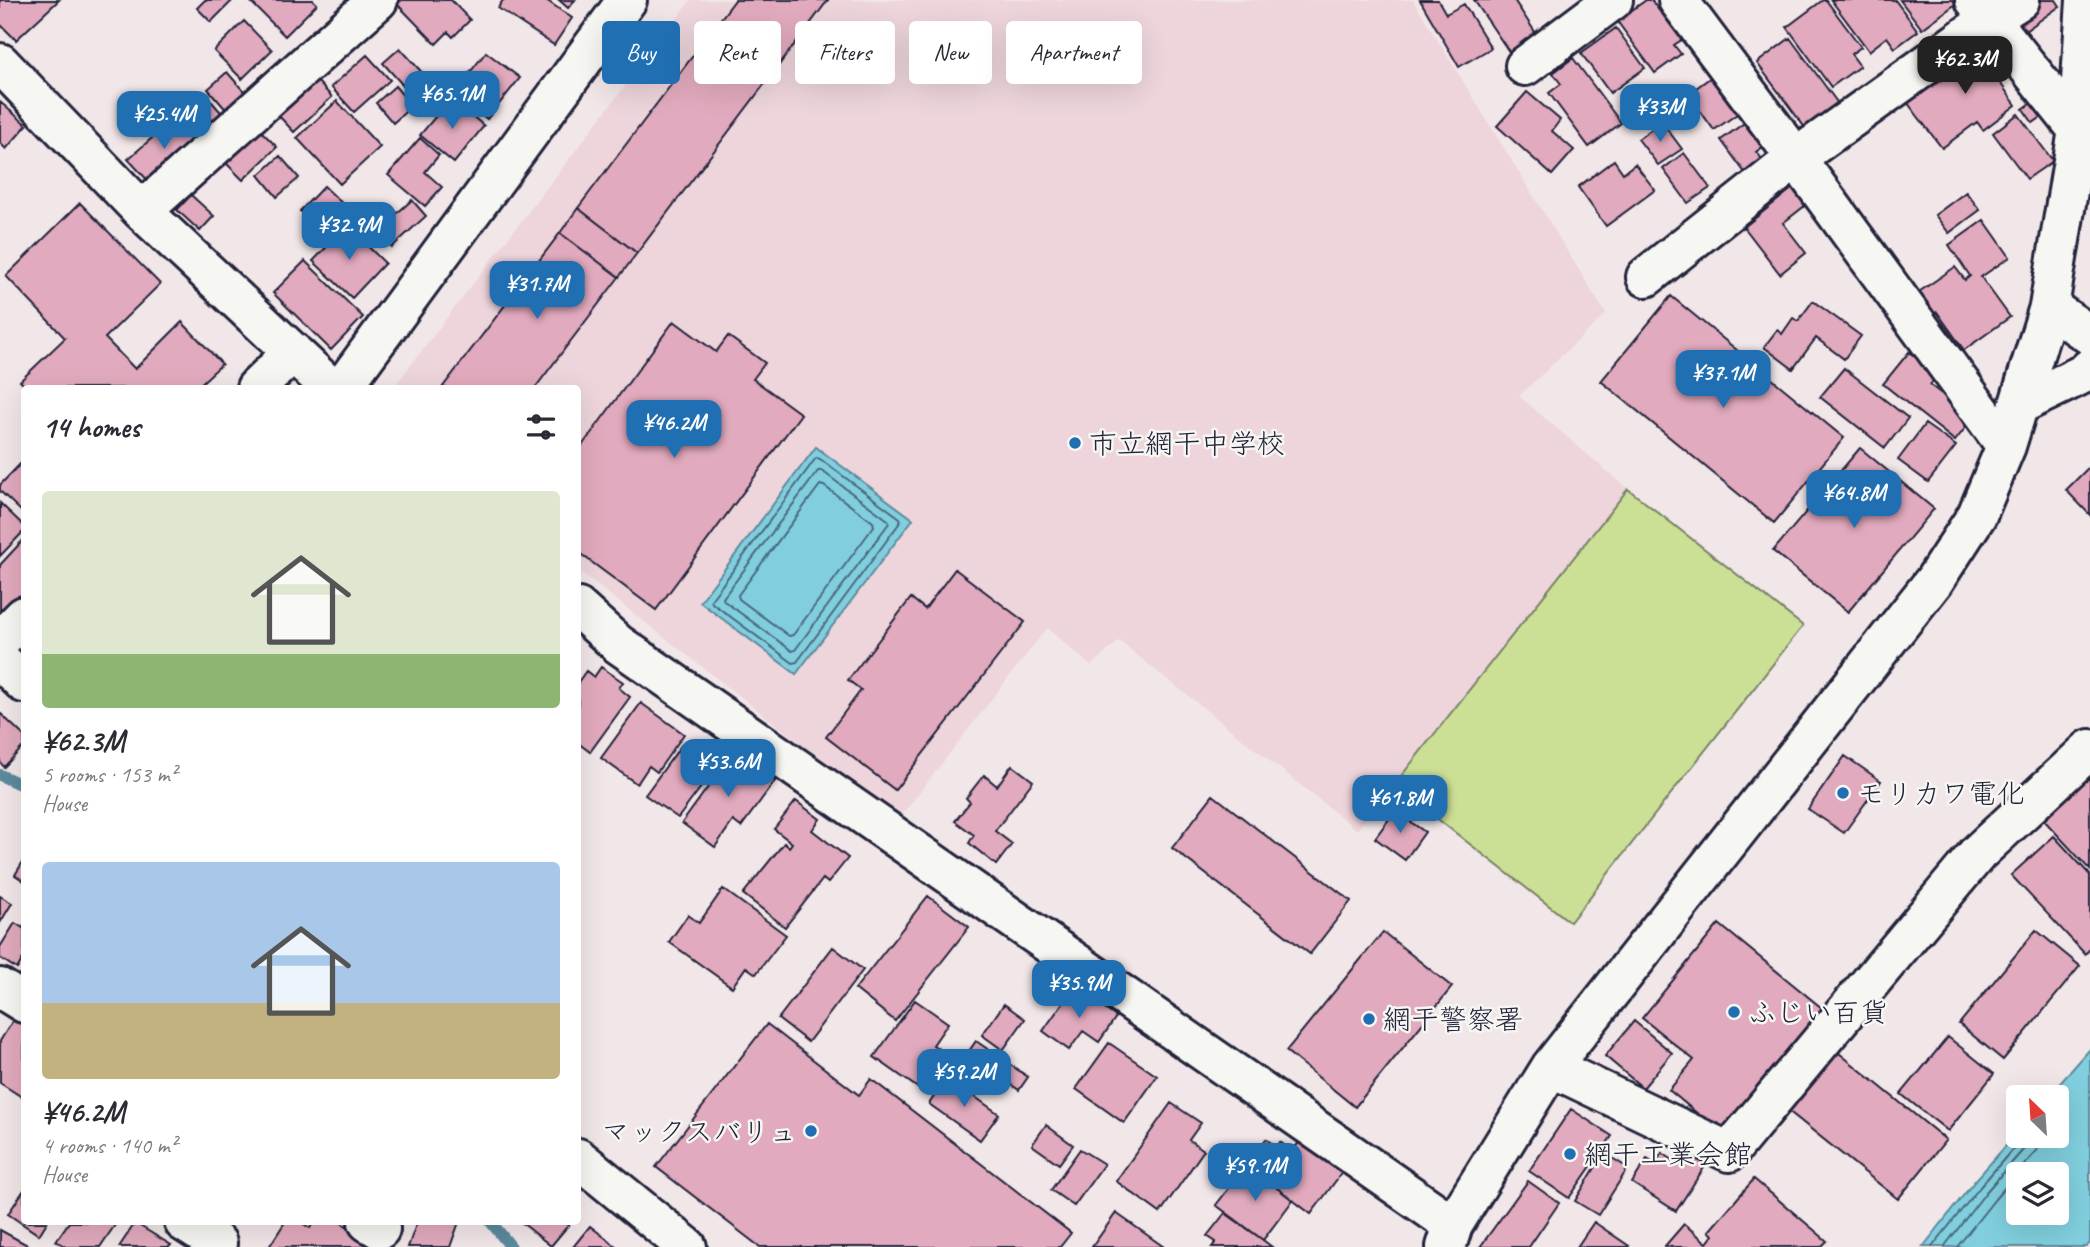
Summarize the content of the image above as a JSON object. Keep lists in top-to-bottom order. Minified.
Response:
{"places":["市立網干中学校","モリカワ電化","ふじい百貨","網干警察署","マックスバリュ","網干工業会館"],"north":"top left","page":{"chip":["Buy","Rent","Filters","New","Apartment"],"price":["¥62.3M","¥65.1M","¥33M","¥25.4M","¥32.9M","¥31.7M","¥37.1M","¥46.2M","¥64.8M","¥53.6M","¥61.8M","¥35.9M","¥59.2M","¥59.1M"],"heading":"14 homes","list":[{"name":"¥62.3M","note":"5 rooms · 153 m² · House"},{"name":"¥46.2M","note":"4 rooms · 140 m² · House"}]}}
